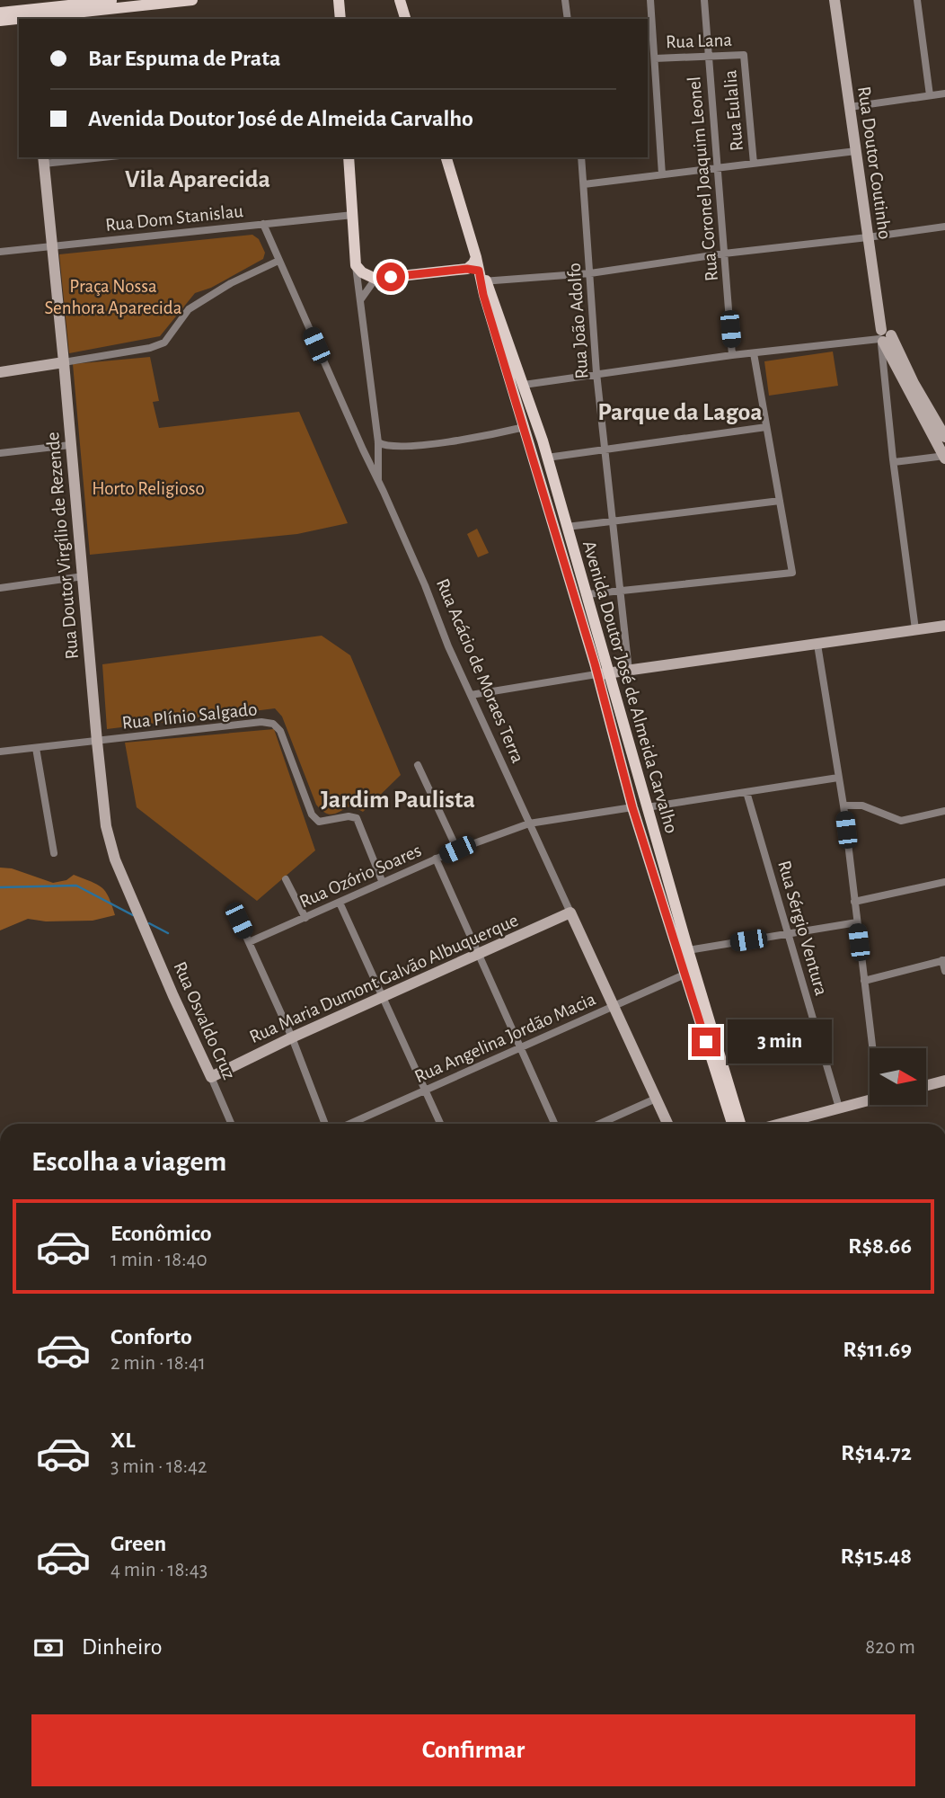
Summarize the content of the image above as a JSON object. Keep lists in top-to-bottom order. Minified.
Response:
{"streets":{"main road":["Avenida Doutor José de Almeida Carvalho"],"street":["Rua Lana","Rua Eulalia","Rua Doutor Coutinho","Rua Coronel Joaquim Leonel","Rua Dom Stanislau","Rua João Adolfo","Rua Doutor Virgílio de Rezende","Rua Acácio de Moraes Terra","Rua Plínio Salgado","Rua Ozório Soares","Rua Sérgio Ventura","Rua Maria Dumont Galvão Albuquerque","Rua Osvaldo Cruz","Rua Angelina Jordão Macia"]},"crossings":[["Rua Lana","Rua Eulalia"],["Rua Lana","Rua Coronel Joaquim Leonel"],["Rua Dom Stanislau","Rua Doutor Virgílio de Rezende"],["Rua Dom Stanislau","Rua Acácio de Moraes Terra"],["Rua Doutor Virgílio de Rezende","Rua Plínio Salgado"],["Rua Doutor Virgílio de Rezende","Rua Osvaldo Cruz"],["Rua Acácio de Moraes Terra","Rua Ozório Soares"],["Rua Acácio de Moraes Terra","Rua Maria Dumont Galvão Albuquerque"],["Rua Acácio de Moraes Terra","Rua Angelina Jordão Macia"],["Avenida Doutor José de Almeida Carvalho","Rua Ozório Soares"],["Avenida Doutor José de Almeida Carvalho","Rua Angelina Jordão Macia"],["Rua Plínio Salgado","Rua Ozório Soares"],["Rua Maria Dumont Galvão Albuquerque","Rua Osvaldo Cruz"]],"districts":["Vila Aparecida","Parque da Lagoa","Jardim Paulista"],"parks":["Praça Nossa Senhora Aparecida","Horto Religioso"],"north":"right","page":{"banner":["Bar Espuma de Prata","Avenida Doutor José de Almeida Carvalho"],"bubble":"3 min","heading":"Escolha a viagem","list":[{"name":"Econômico","note":"1 min · 18:40","value":"R$8.66"},{"name":"Conforto","note":"2 min · 18:41","value":"R$11.69"},{"name":"XL","note":"3 min · 18:42","value":"R$14.72"},{"name":"Green","note":"4 min · 18:43","value":"R$15.48"}],"pay":["Dinheiro","820 m"],"buttons":"Confirmar"}}
